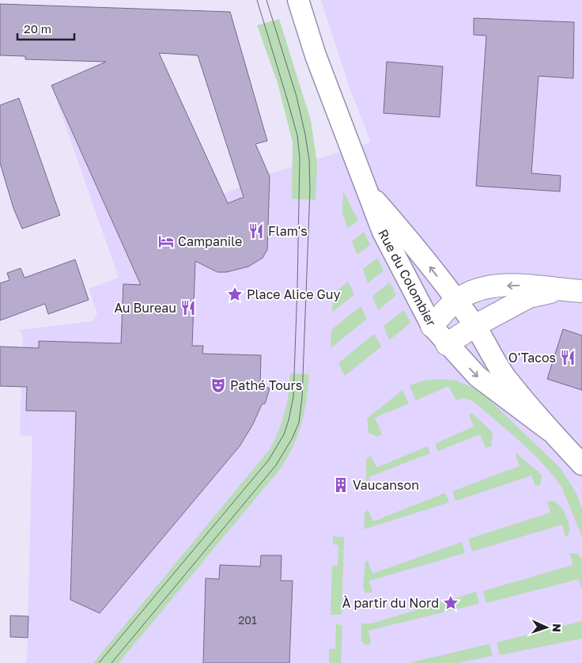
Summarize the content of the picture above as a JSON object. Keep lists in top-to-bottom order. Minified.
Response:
{"streets":{"street":["Rue du Colombier"]},"places":{"restaurant":["Flam's","Au Bureau","O'Tacos"],"hotel":["Campanile"],"place":["Place Alice Guy","À partir du Nord"],"theatre":["Pathé Tours"],"building":["Vaucanson"]},"house_numbers":["201"],"scale_bar":"20 m","north":"right"}
